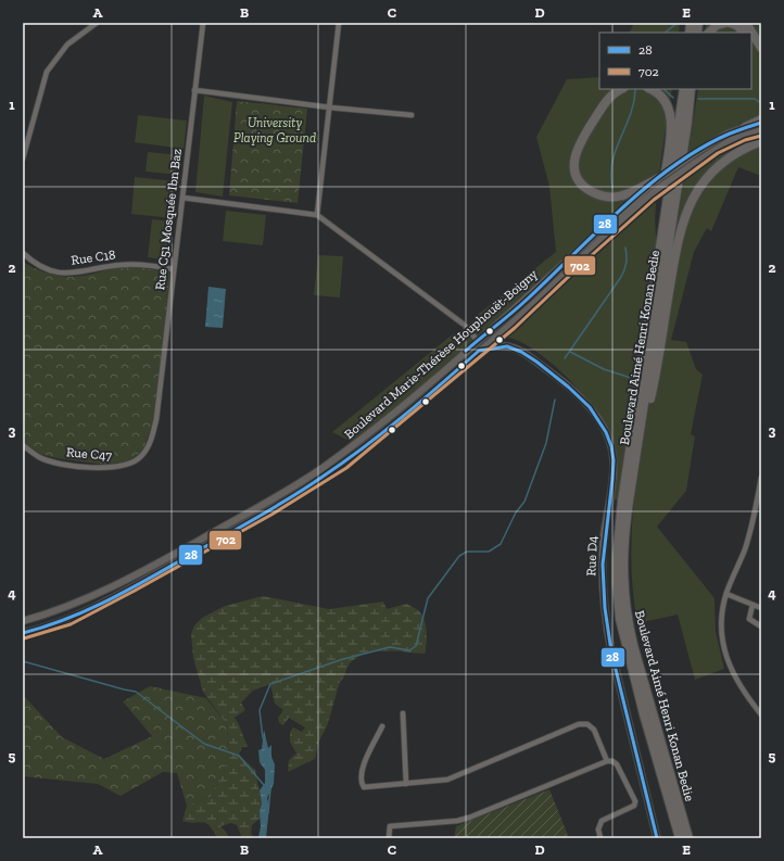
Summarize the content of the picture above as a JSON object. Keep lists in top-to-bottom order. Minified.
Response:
{"streets":{"highway":["Boulevard Aimé Henri Konan Bedie"],"main road":["Boulevard Marie-Thérèse Houphouët-Boigny","Rue D4"],"street":["Rue C51 Mosquée Ibn Baz","Rue C18","Rue C47"]},"crossings":[["Rue C51 Mosquée Ibn Baz","Rue C18"],["Rue C51 Mosquée Ibn Baz","Rue C47"],["Boulevard Marie-Thérèse Houphouët-Boigny","Rue D4"]],"parks":["University Playing Ground"],"lines":["transit line 28","transit line 702"],"legend":["28","702"],"grid":{"columns":["A","B","C","D","E"],"rows":["1","2","3","4","5"]}}
